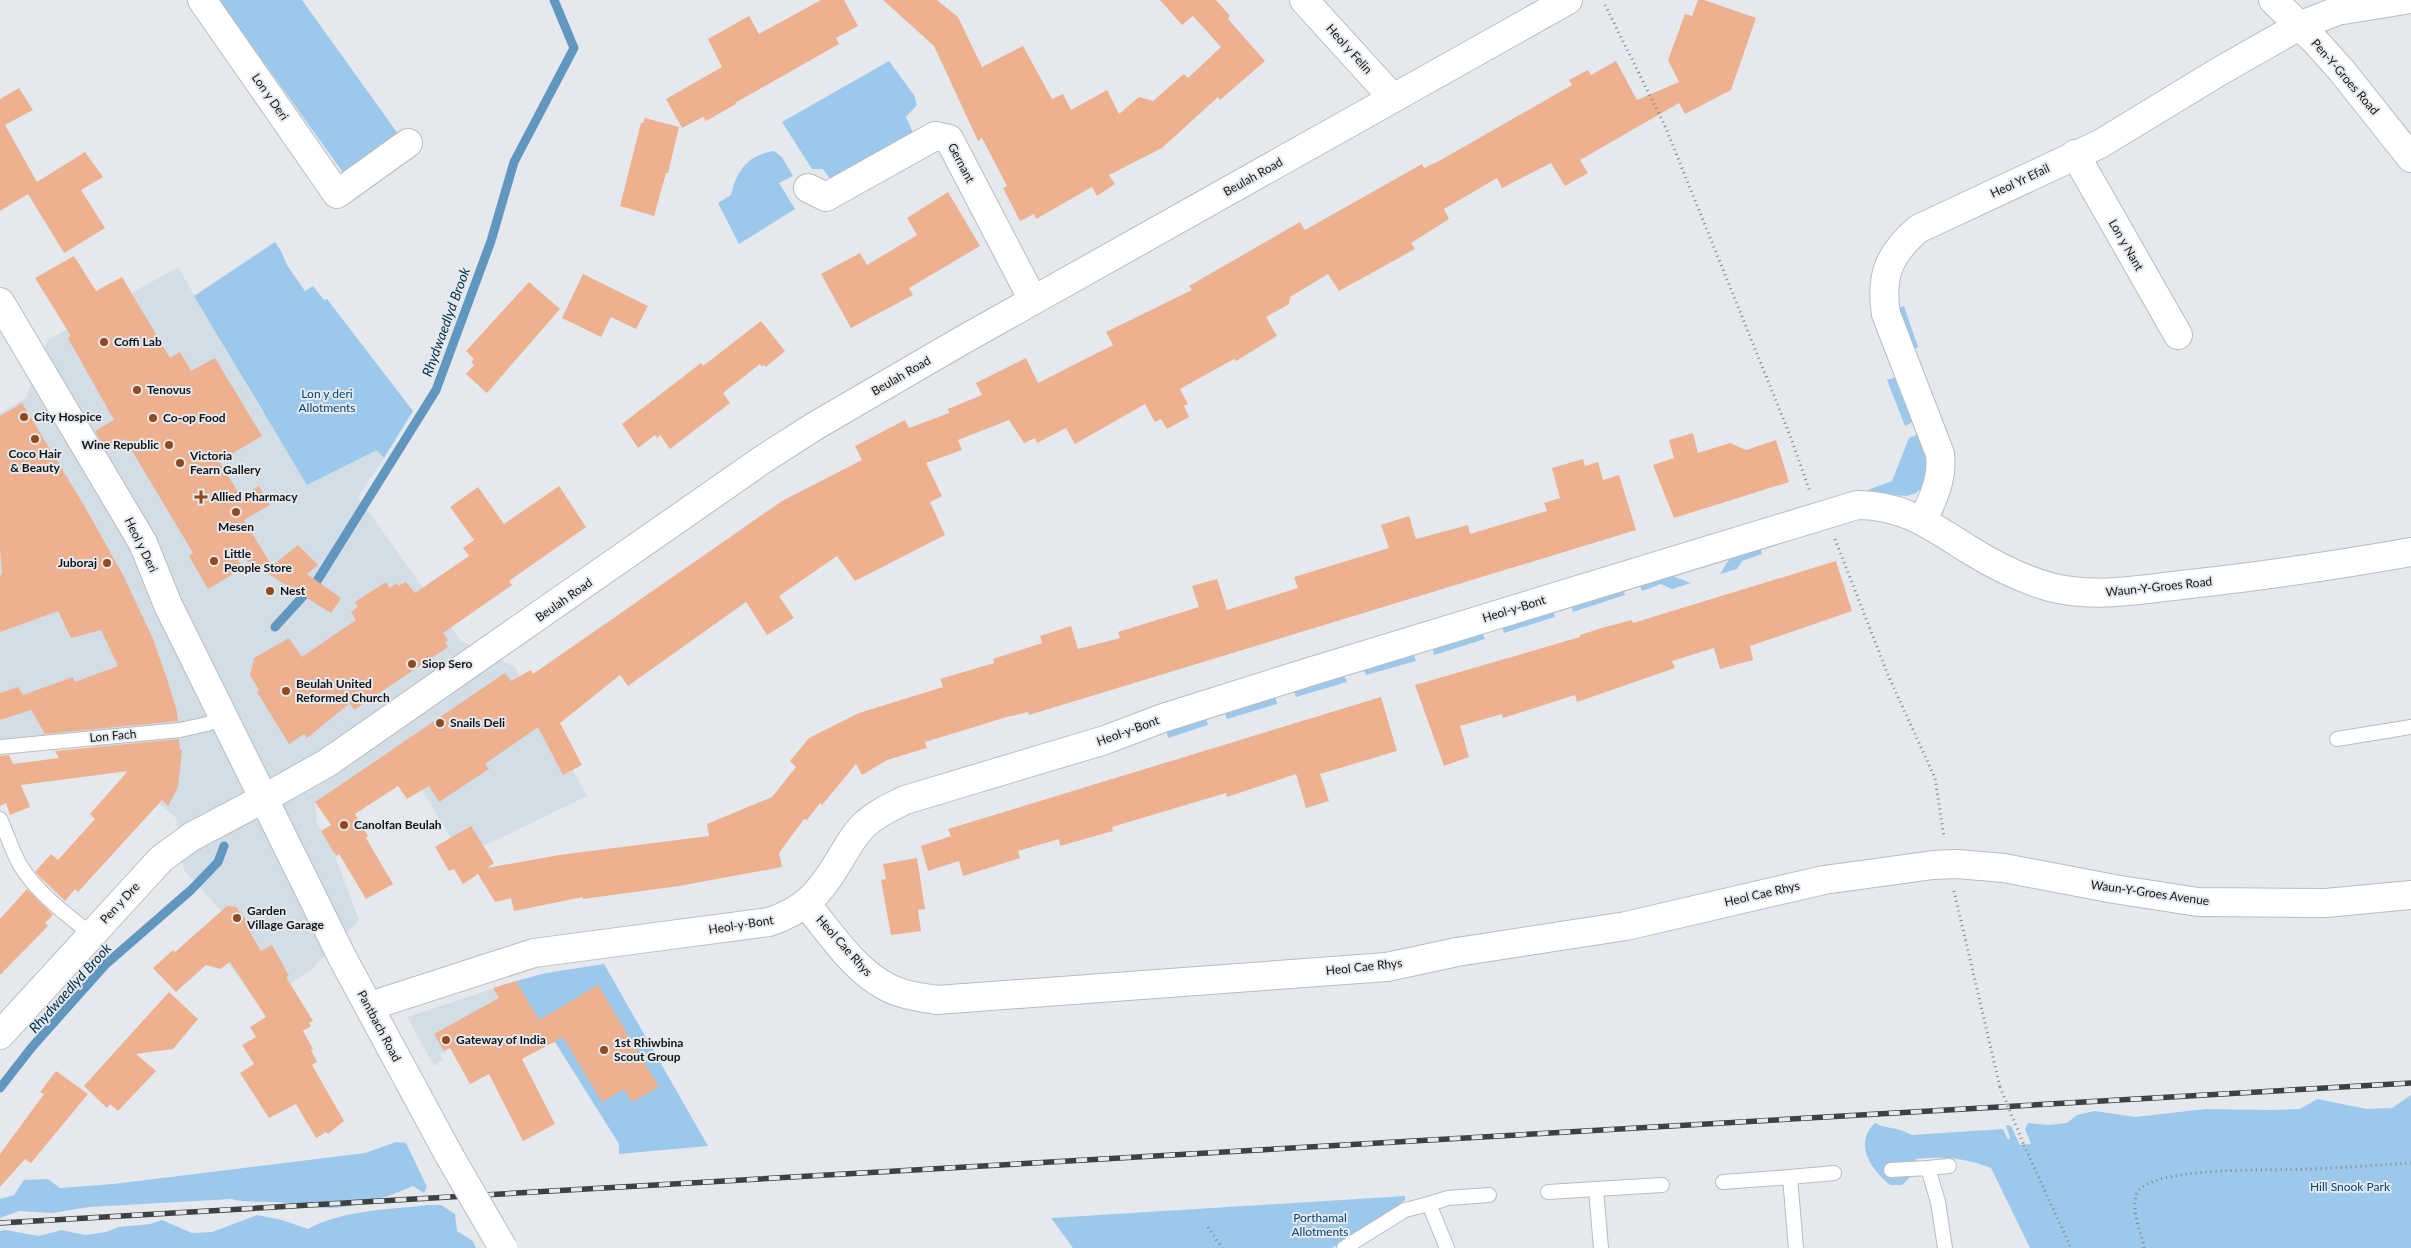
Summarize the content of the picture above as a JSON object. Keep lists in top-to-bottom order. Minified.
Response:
{"streets":{"street":["Heol y Felin","Pen-Y-Groes Road","Lon y Deri","Gernant","Beulah Road","Heol Yr Efail","Lon y Nant","Heol y Deri","Waun-Y-Groes Road","Heol-y-Bont","Waun-Y-Groes Avenue","Heol Cae Rhys","Pen y Dre","Pantbach Road"],"lane":["Lon Fach"]},"crossings":[["Heol y Felin","Beulah Road"],["Pen-Y-Groes Road","Heol Yr Efail"],["Gernant","Beulah Road"],["Beulah Road","Heol y Deri"],["Beulah Road","Pen y Dre"],["Beulah Road","Pantbach Road"],["Heol Yr Efail","Lon y Nant"],["Heol Yr Efail","Waun-Y-Groes Road"],["Heol Yr Efail","Heol-y-Bont"],["Heol y Deri","Lon Fach"],["Heol y Deri","Pen y Dre"],["Heol y Deri","Pantbach Road"],["Waun-Y-Groes Road","Heol-y-Bont"],["Heol-y-Bont","Heol Cae Rhys"],["Heol-y-Bont","Pantbach Road"],["Waun-Y-Groes Avenue","Heol Cae Rhys"],["Pen y Dre","Pantbach Road"]],"water":["Rhydwaedlyd Brook"],"parks":["Lon y deri Allotments","Hill Snook Park","Porthamal Allotments"],"places":{"other":["Coffi Lab","Tenovus","City Hospice","Co-op Food","Coco Hair & Beauty","Wine Republic","Victoria Fearn Gallery","Mesen","Little People Store","Juboraj","Nest","Siop Sero","Beulah United Reformed Church","Snails Deli","Canolfan Beulah","Garden Village Garage","Gateway of India","1st Rhiwbina Scout Group"],"health":["Allied Pharmacy"]}}
